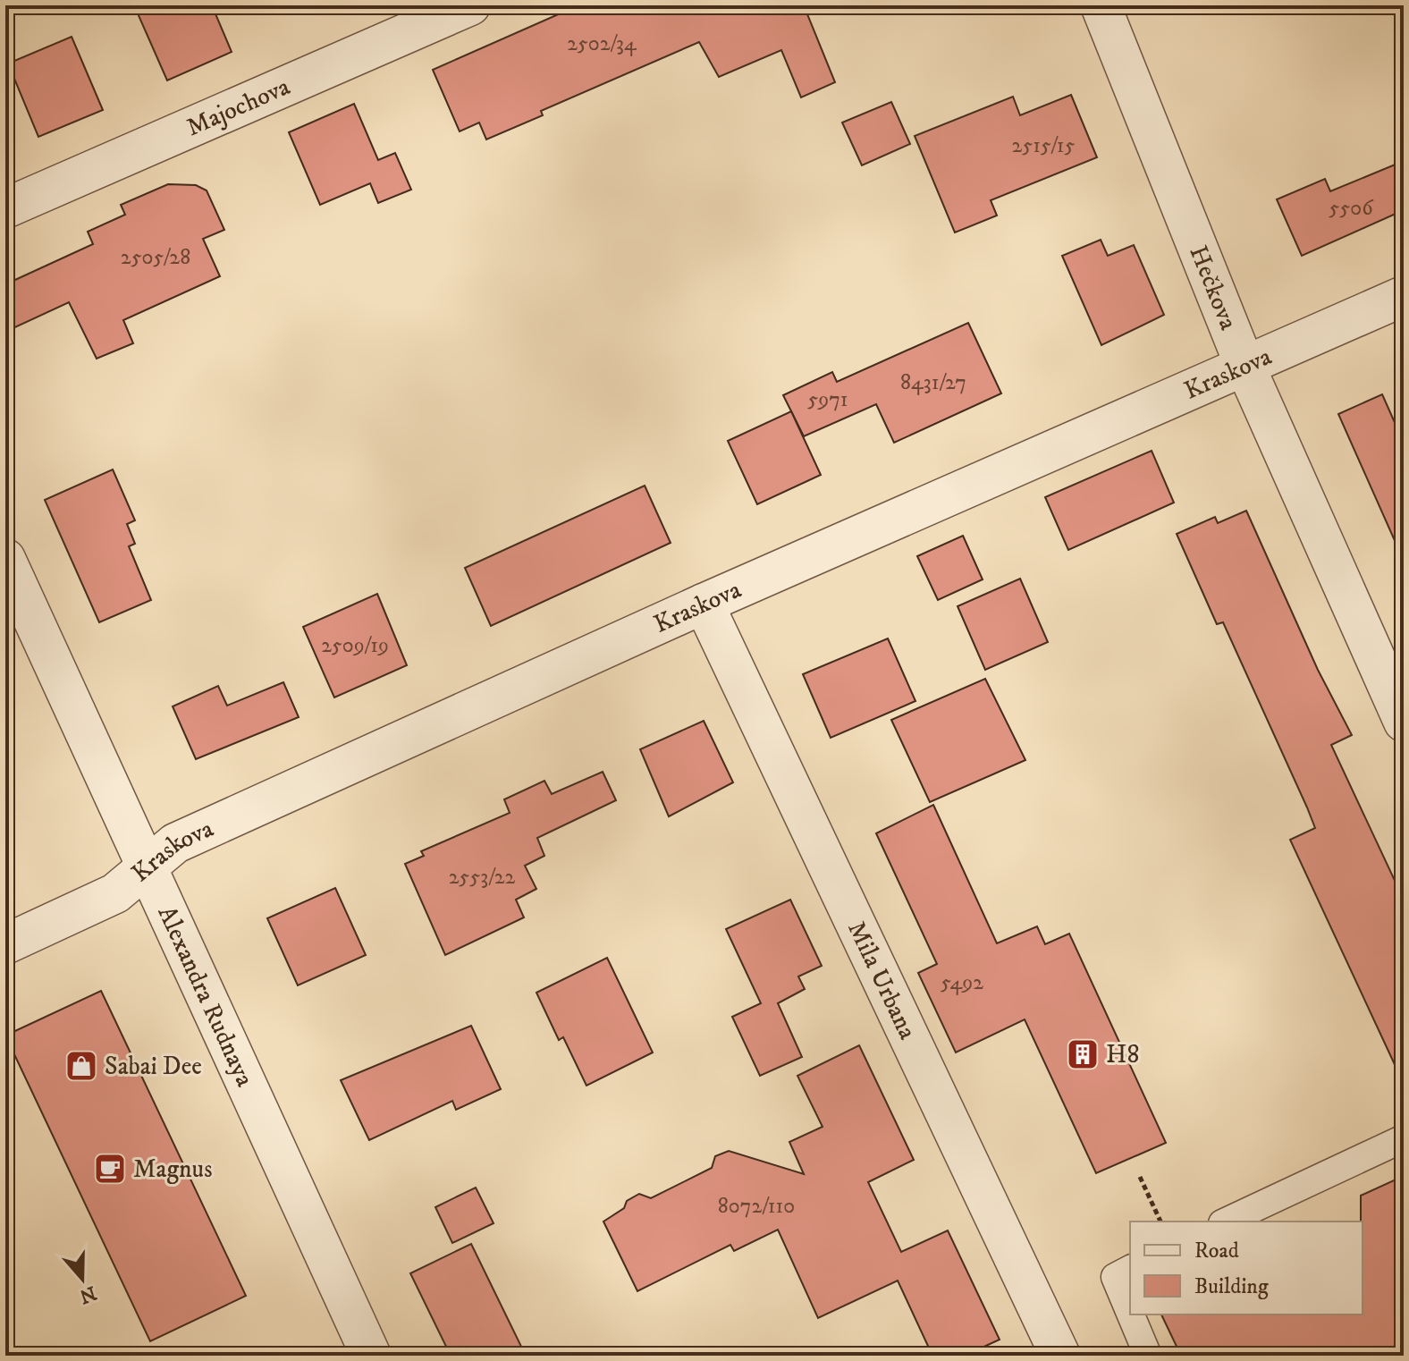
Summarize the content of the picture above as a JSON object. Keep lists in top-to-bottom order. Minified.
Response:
{"streets":{"street":["Majochova","Hečkova","Kraskova","Mila Urbana","Alexandra Rudnaya"]},"crossings":[["Hečkova","Kraskova"],["Kraskova","Mila Urbana"],["Kraskova","Alexandra Rudnaya"]],"places":{"building":["H8"],"shop":["Sabai Dee"],"cafe":["Magnus"]},"house_numbers":["2502/34","2515/15","5506","2505/28","8431/27","5971","2509/19","2553/22","5492","8072/110"],"legend":["Road","Building"],"north":"bottom"}
